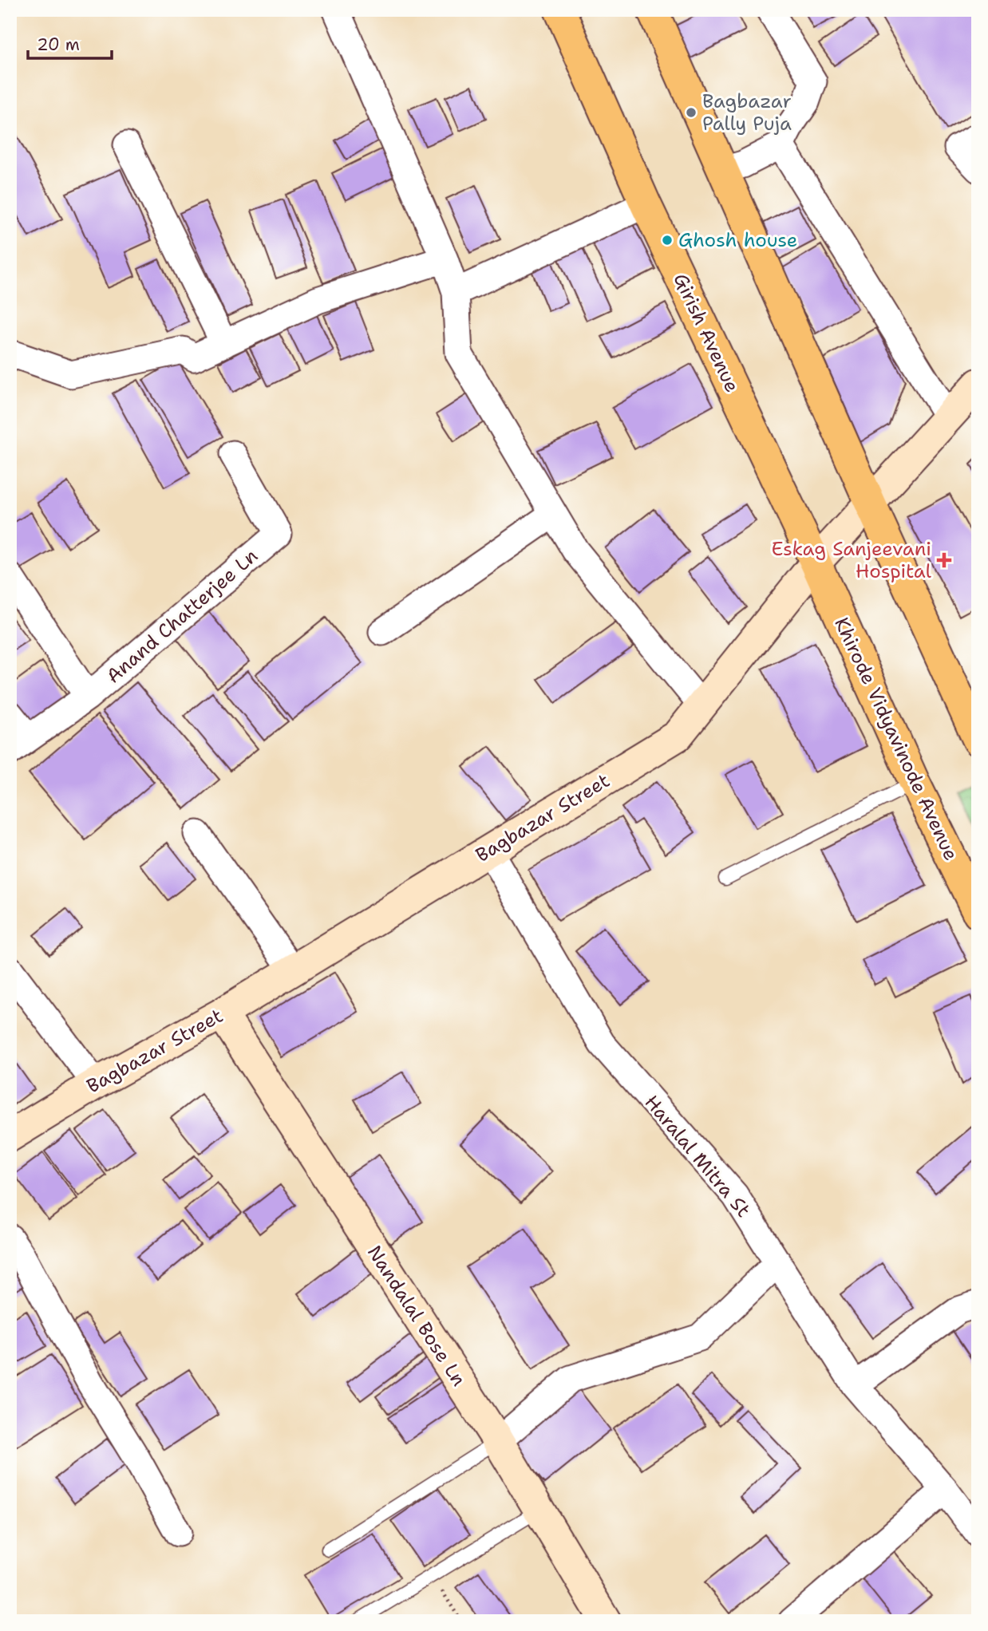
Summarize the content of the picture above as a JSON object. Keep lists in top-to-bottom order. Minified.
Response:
{"streets":{"main road":["Girish Avenue","Khirode Vidyavinode Avenue"],"street":["Anand Chatterjee Ln","Bagbazar Street","Haralal Mitra St","Nandalal Bose Ln"]},"crossings":[["Girish Avenue","Khirode Vidyavinode Avenue"],["Girish Avenue","Bagbazar Street"],["Khirode Vidyavinode Avenue","Bagbazar Street"],["Bagbazar Street","Haralal Mitra St"],["Bagbazar Street","Nandalal Bose Ln"]],"places":{"other":["Bagbazar Pally Puja","Ghosh house"],"health":["Eskag Sanjeevani Hospital"]},"scale_bar":"20 m"}
